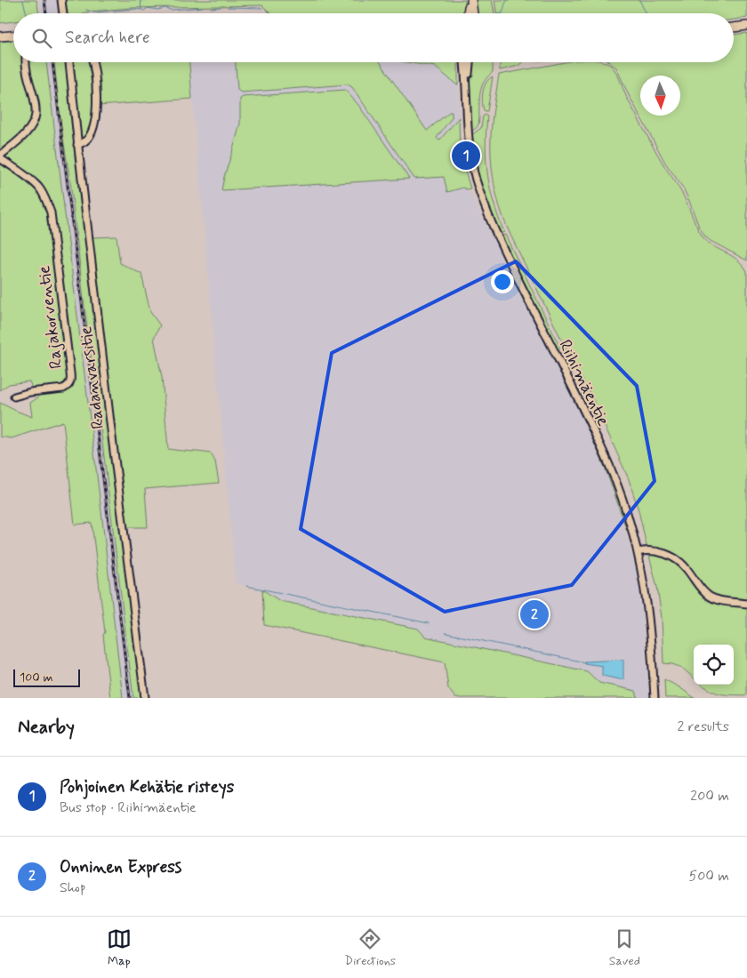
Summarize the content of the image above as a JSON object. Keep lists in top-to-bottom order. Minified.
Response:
{"streets":{"street":["Rajakorventie","Radanvarsitie","Riihimäentie"]},"scale_bar":"100 m","north":"bottom","page":{"search":"Search here","pins":["1","2"],"scale":"100 m","heading":["Nearby","2 results"],"list":[{"mark":"1","name":"Pohjoinen Kehätie risteys","note":"Bus stop · Riihimäentie","value":"200 m"},{"mark":"2","name":"Onninen Express","note":"Shop","value":"500 m"}],"nav":["Map","Directions","Saved"]}}
